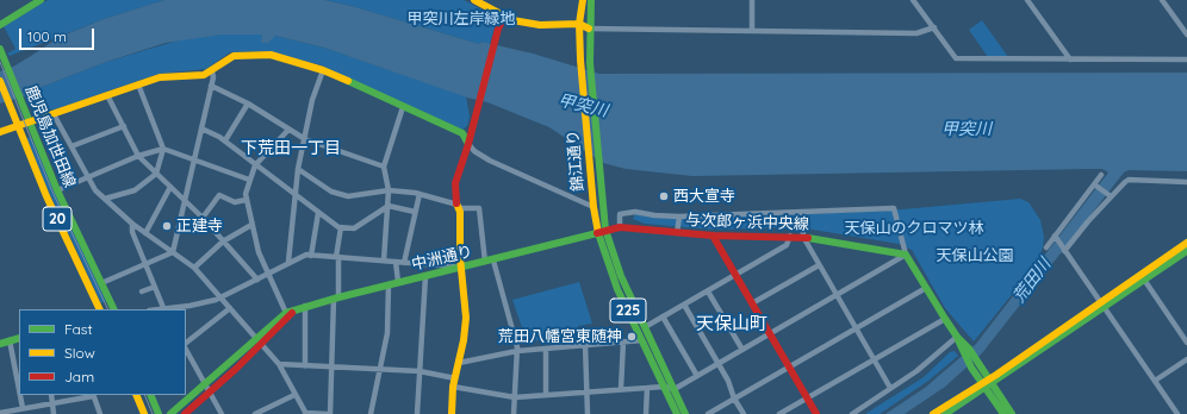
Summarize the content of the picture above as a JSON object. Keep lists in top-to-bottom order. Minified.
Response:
{"streets":{"main road":["鹿児島加世田線","錦江通り","20","与次郎ヶ浜中央線","中洲通り","225"]},"crossings":[["錦江通り","与次郎ヶ浜中央線"],["錦江通り","中洲通り"],["錦江通り","225"],["与次郎ヶ浜中央線","中洲通り"],["与次郎ヶ浜中央線","225"],["中洲通り","225"]],"districts":["下荒田一丁目","天保山町"],"water":["甲突川","荒田川"],"parks":["甲突川左岸緑地","天保山のクロマツ林","天保山公園"],"places":["西大宣寺","正建寺","荒田八幡宮東随神"],"legend":["Fast","Slow","Jam"],"scale_bar":"100 m"}
